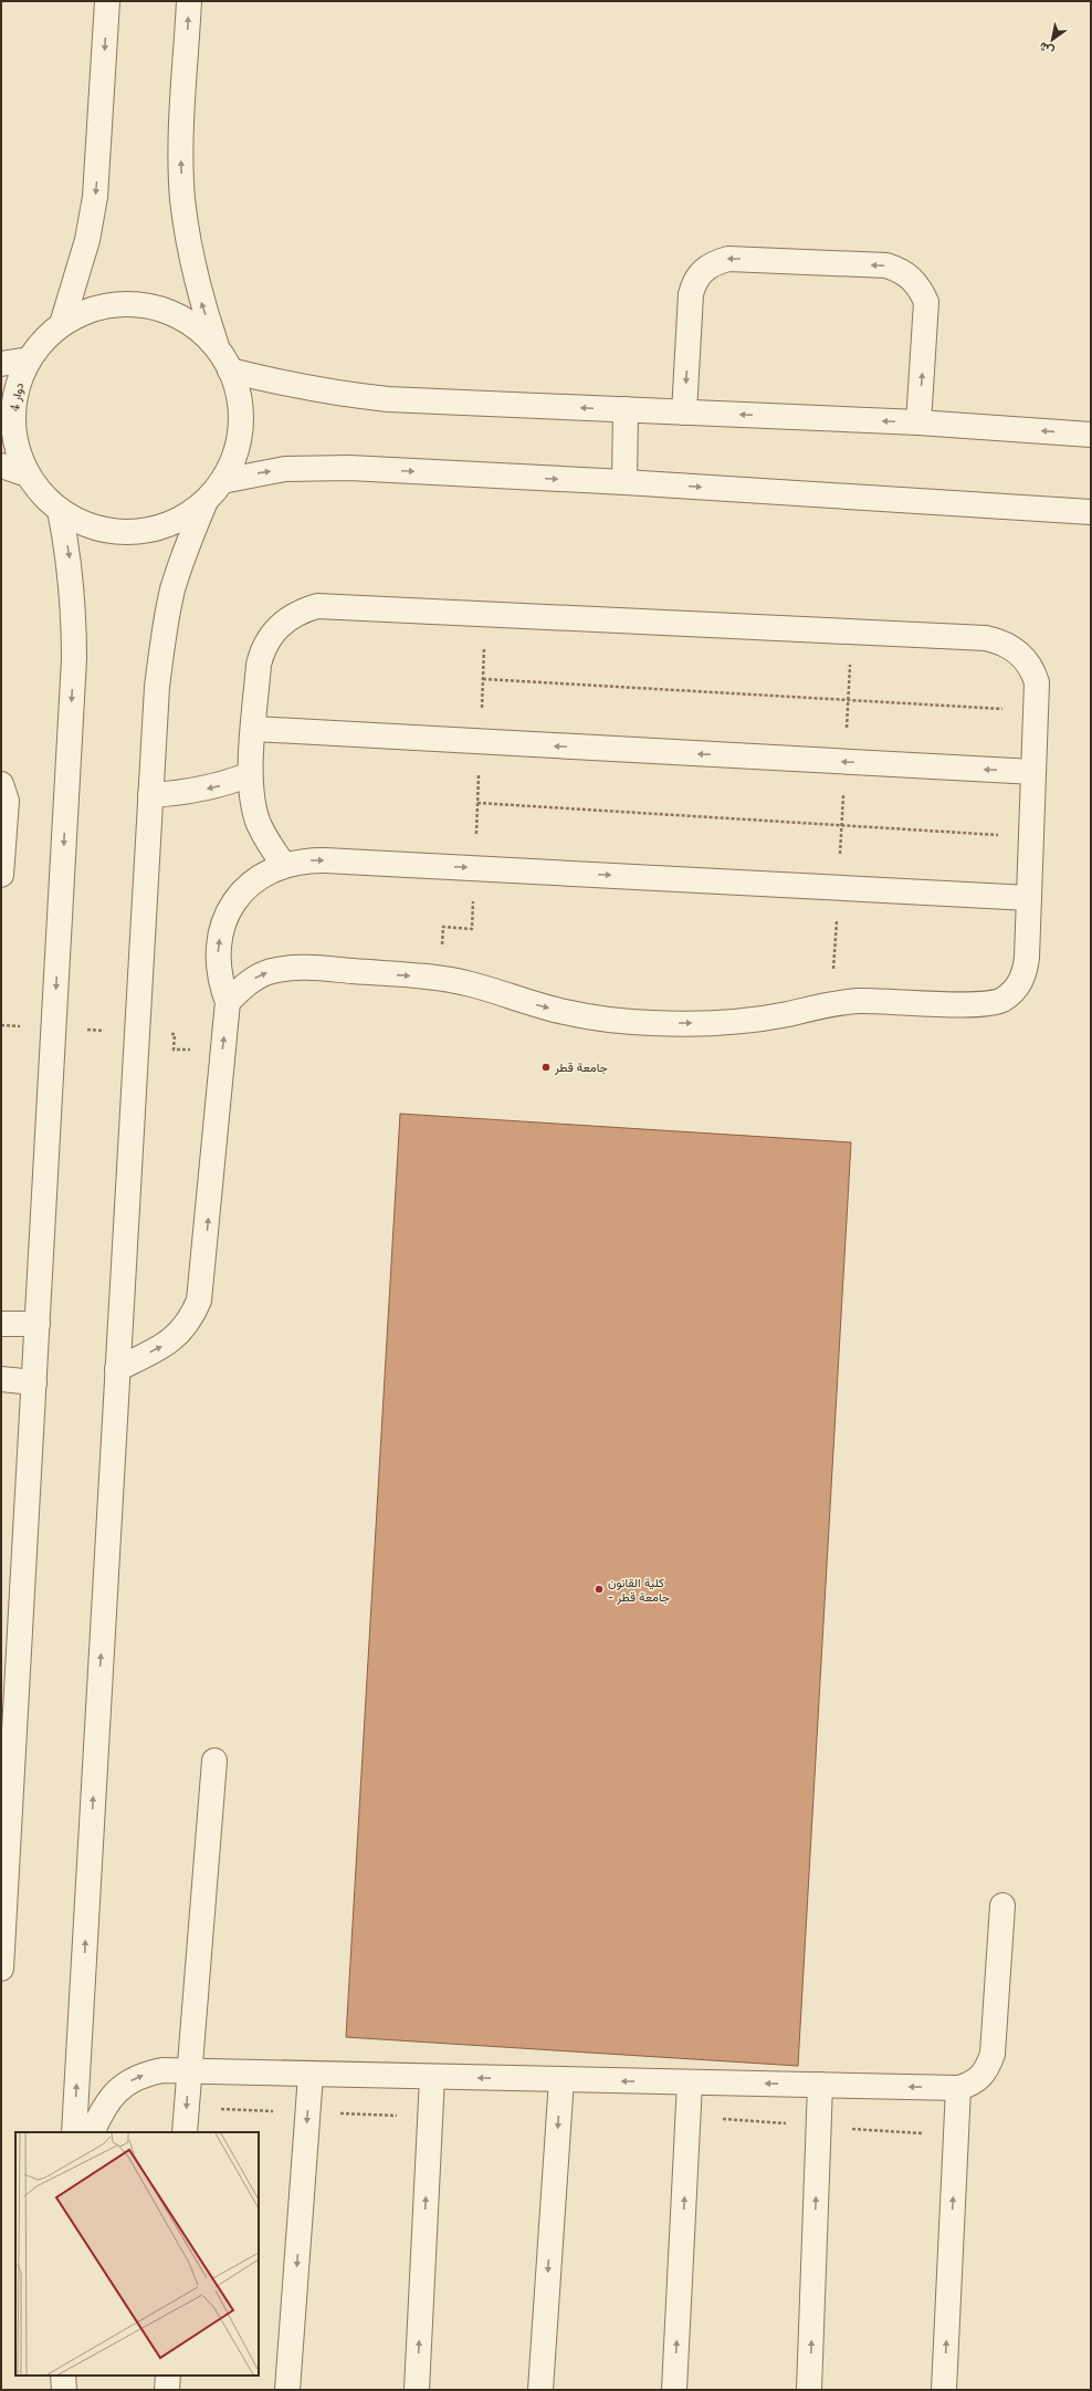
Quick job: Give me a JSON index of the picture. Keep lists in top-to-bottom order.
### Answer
{
  "streets": {
    "street": ["دوار 4"]
  },
  "places": ["جامعة قطر", "كلية القانون - جامعة قطر"],
  "north": "bottom left"
}
